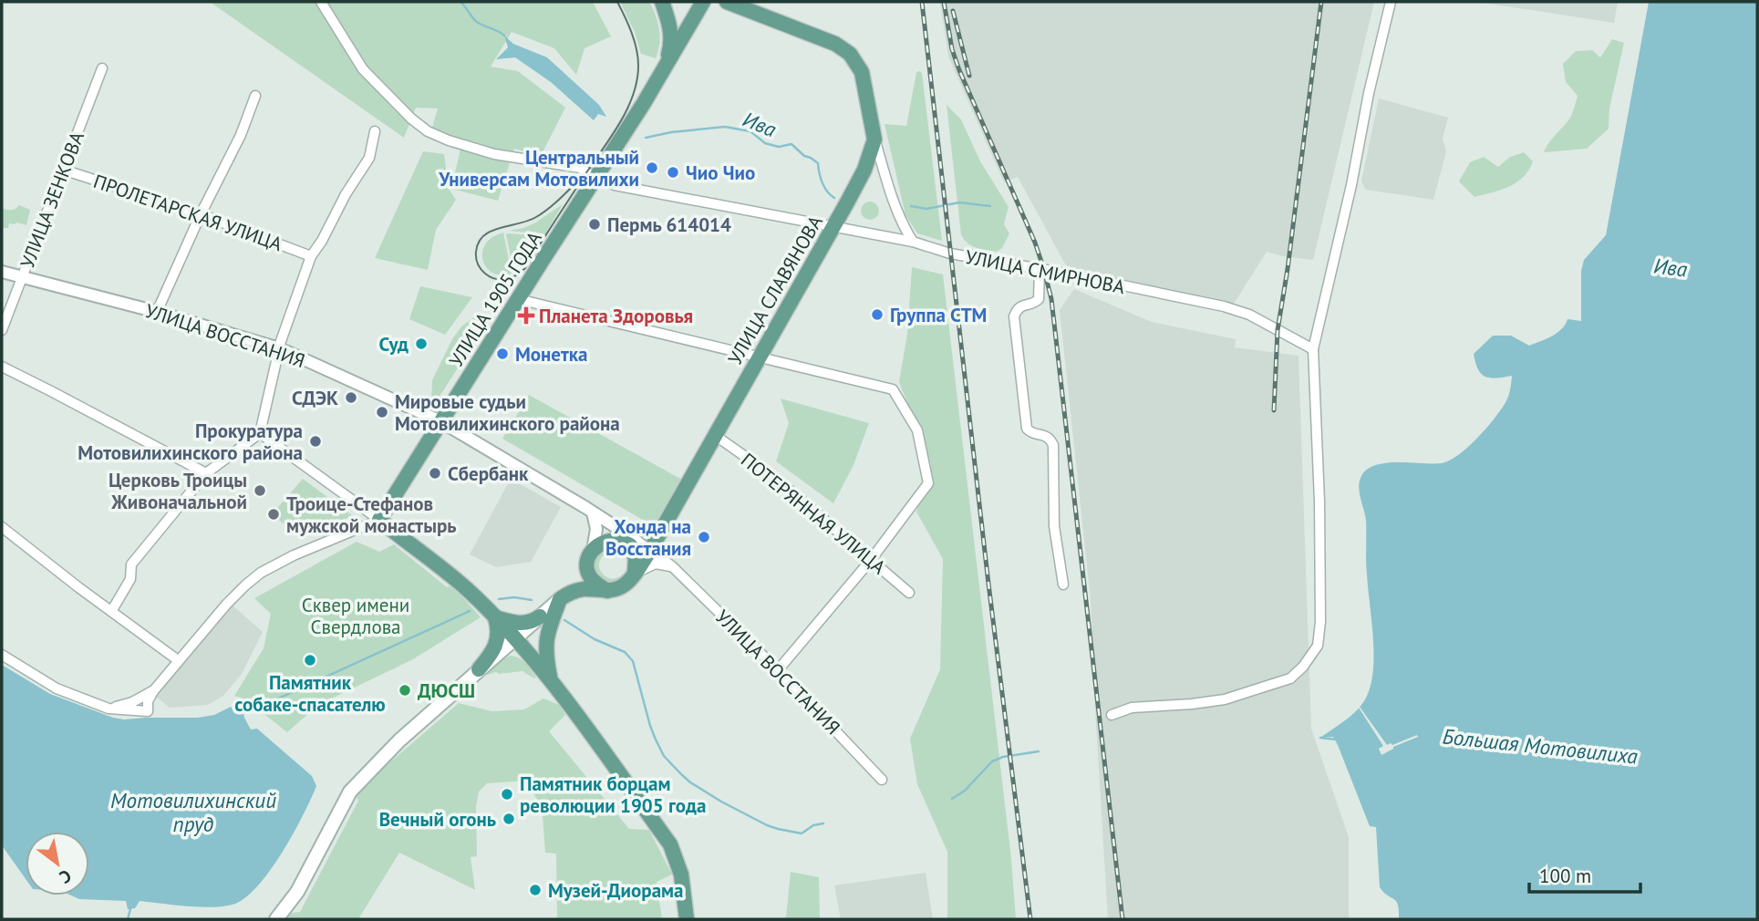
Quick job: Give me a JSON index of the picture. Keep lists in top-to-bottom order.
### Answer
{
  "streets": {
    "main road": ["УЛИЦА СЛАВЯНОВА", "УЛИЦА 1905 ГОДА"],
    "street": [
      "УЛИЦА ЗЕНКОВА",
      "ПРОЛЕТАРСКАЯ УЛИЦА",
      "УЛИЦА СМИРНОВА",
      "УЛИЦА ВОССТАНИЯ",
      "ПОТЕРЯННАЯ УЛИЦА"
    ]
  },
  "crossings": [
    ["УЛИЦА ЗЕНКОВА", "ПРОЛЕТАРСКАЯ УЛИЦА"],
    ["УЛИЦА ЗЕНКОВА", "УЛИЦА ВОССТАНИЯ"],
    ["УЛИЦА СМИРНОВА", "УЛИЦА СЛАВЯНОВА"],
    ["УЛИЦА СМИРНОВА", "УЛИЦА 1905 ГОДА"],
    ["УЛИЦА СЛАВЯНОВА", "УЛИЦА ВОССТАНИЯ"],
    ["УЛИЦА СЛАВЯНОВА", "ПОТЕРЯННАЯ УЛИЦА"],
    ["УЛИЦА 1905 ГОДА", "УЛИЦА ВОССТАНИЯ"]
  ],
  "water": ["Ива", "Большая Мотовилиха", "Мотовилихинский пруд"],
  "parks": ["Сквер имени Свердлова"],
  "places": {
    "other": [
      "Центральный Универсам Мотовилихи",
      "Чио Чио",
      "Пермь 614014",
      "Группа СТМ",
      "Суд",
      "Монетка",
      "СДЭК",
      "Мировые судьи Мотовилихинского района",
      "Прокуратура Мотовилихинского района",
      "Сбербанк",
      "Церковь Троицы Живоначальной",
      "Троице-Стефанов мужской монастырь",
      "Хонда на Восстания",
      "Памятник собаке-спасателю",
      "ДЮСШ",
      "Памятник борцам революции 1905 года",
      "Вечный огонь",
      "Музей-Диорама"
    ],
    "health": ["Планета Здоровья"]
  },
  "scale_bar": "100 m",
  "north": "bottom right"
}
